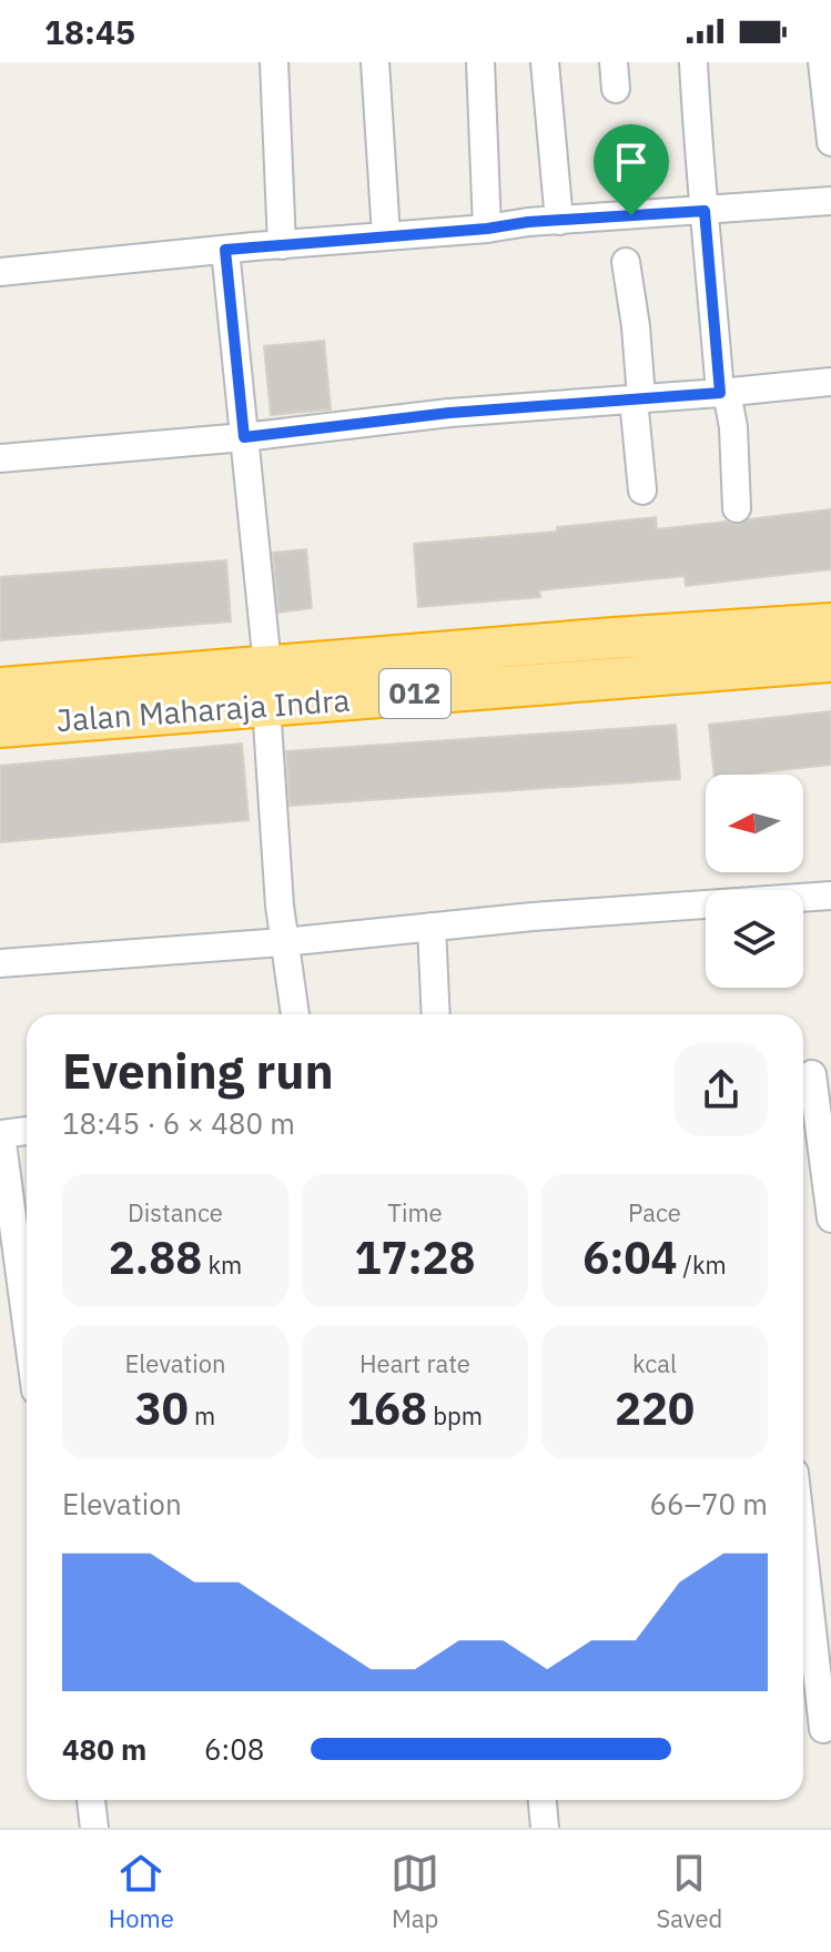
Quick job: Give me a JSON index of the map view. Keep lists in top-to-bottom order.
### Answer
{
  "streets": {
    "highway": ["012", "Jalan Maharaja Indra"]
  },
  "north": "left",
  "page": {
    "status": "18:45",
    "heading": ["Evening run", "18:45 · 6 × 480 m"],
    "stats": [
      ["Distance", "2.88 km"],
      ["Time", "17:28"],
      ["Pace", "6:04 /km"],
      ["Elevation", "30 m"],
      ["Heart rate", "168 bpm"],
      ["kcal", "220"]
    ],
    "chart": ["Elevation", "66–70 m"],
    "list": [
      {
        "name": "480 m",
        "note": "6:08"
      }
    ],
    "tabs": ["Home", "Map", "Saved"]
  }
}
